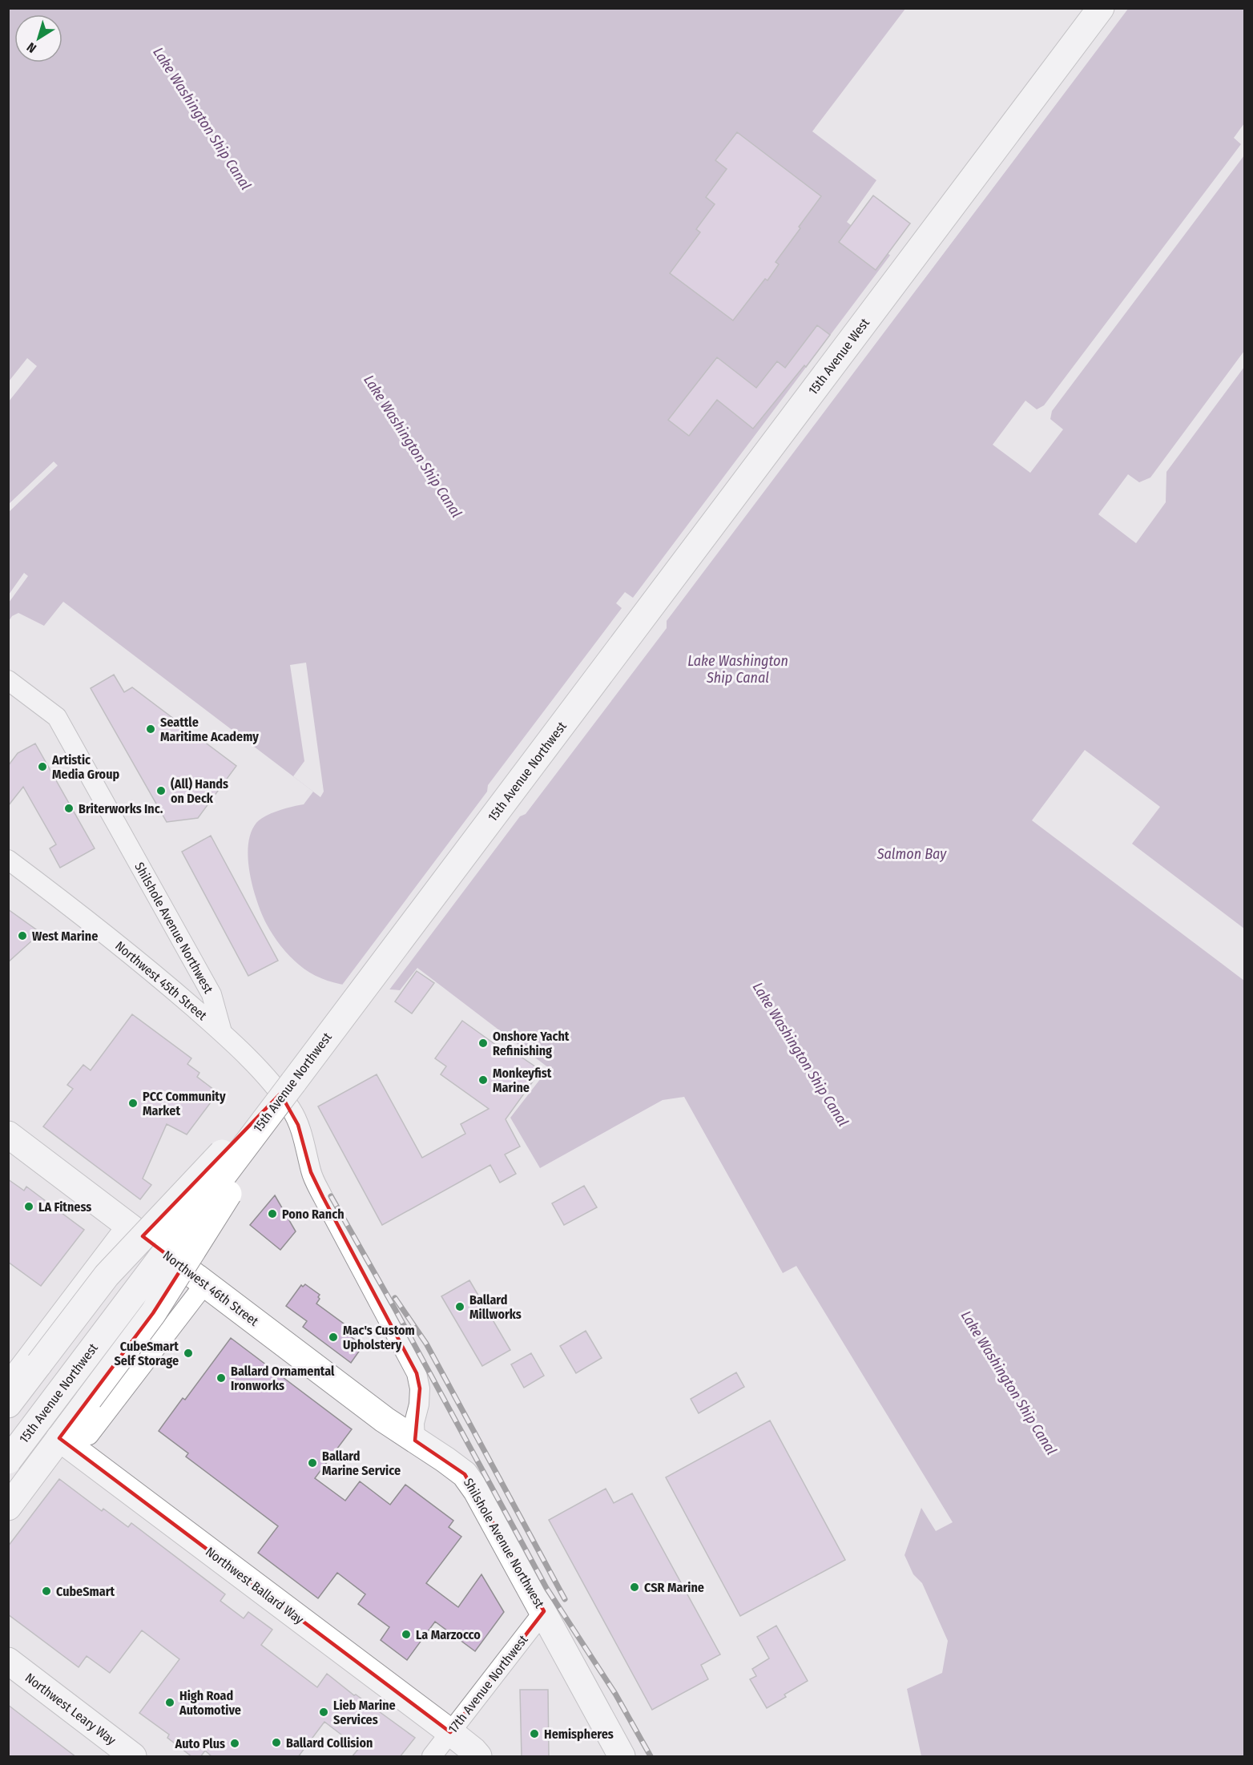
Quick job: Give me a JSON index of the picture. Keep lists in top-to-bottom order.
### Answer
{
  "streets": {
    "main road": [
      "15th Avenue West",
      "15th Avenue Northwest",
      "Shilshole Avenue Northwest",
      "Northwest 46th Street",
      "Northwest Ballard Way",
      "Northwest Leary Way"
    ],
    "street": ["Northwest 45th Street", "17th Avenue Northwest"]
  },
  "crossings": [
    ["15th Avenue West", "15th Avenue Northwest"],
    ["15th Avenue Northwest", "Northwest Ballard Way"],
    ["Shilshole Avenue Northwest", "Northwest 45th Street"],
    ["Shilshole Avenue Northwest", "Northwest 46th Street"],
    ["Shilshole Avenue Northwest", "17th Avenue Northwest"],
    ["Northwest Ballard Way", "17th Avenue Northwest"]
  ],
  "water": ["Lake Washington Ship Canal", "Salmon Bay"],
  "places": [
    "Seattle Maritime Academy",
    "Artistic Media Group",
    "(All) Hands on Deck",
    "Briterworks Inc.",
    "West Marine",
    "Onshore Yacht Refinishing",
    "Monkeyfist Marine",
    "PCC Community Market",
    "LA Fitness",
    "Pono Ranch",
    "Ballard Millworks",
    "Mac's Custom Upholstery",
    "CubeSmart Self Storage",
    "Ballard Ornamental Ironworks",
    "Ballard Marine Service",
    "CSR Marine",
    "CubeSmart",
    "La Marzocco",
    "High Road Automotive",
    "Lieb Marine Services",
    "Hemispheres",
    "Ballard Collision",
    "Auto Plus"
  ],
  "north": "bottom left"
}
